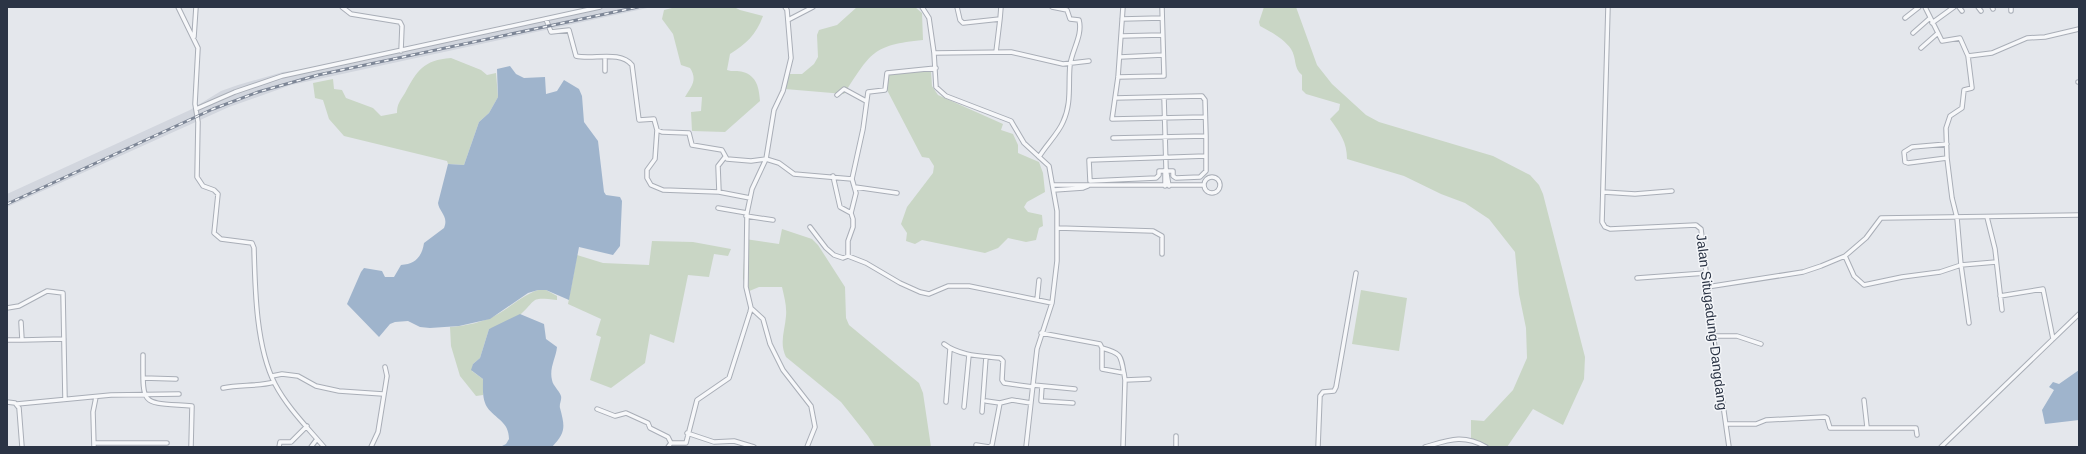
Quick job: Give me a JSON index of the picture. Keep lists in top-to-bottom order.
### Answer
{
  "streets": {
    "street": ["Jalan Situgadung-Dangdang"]
  }
}
